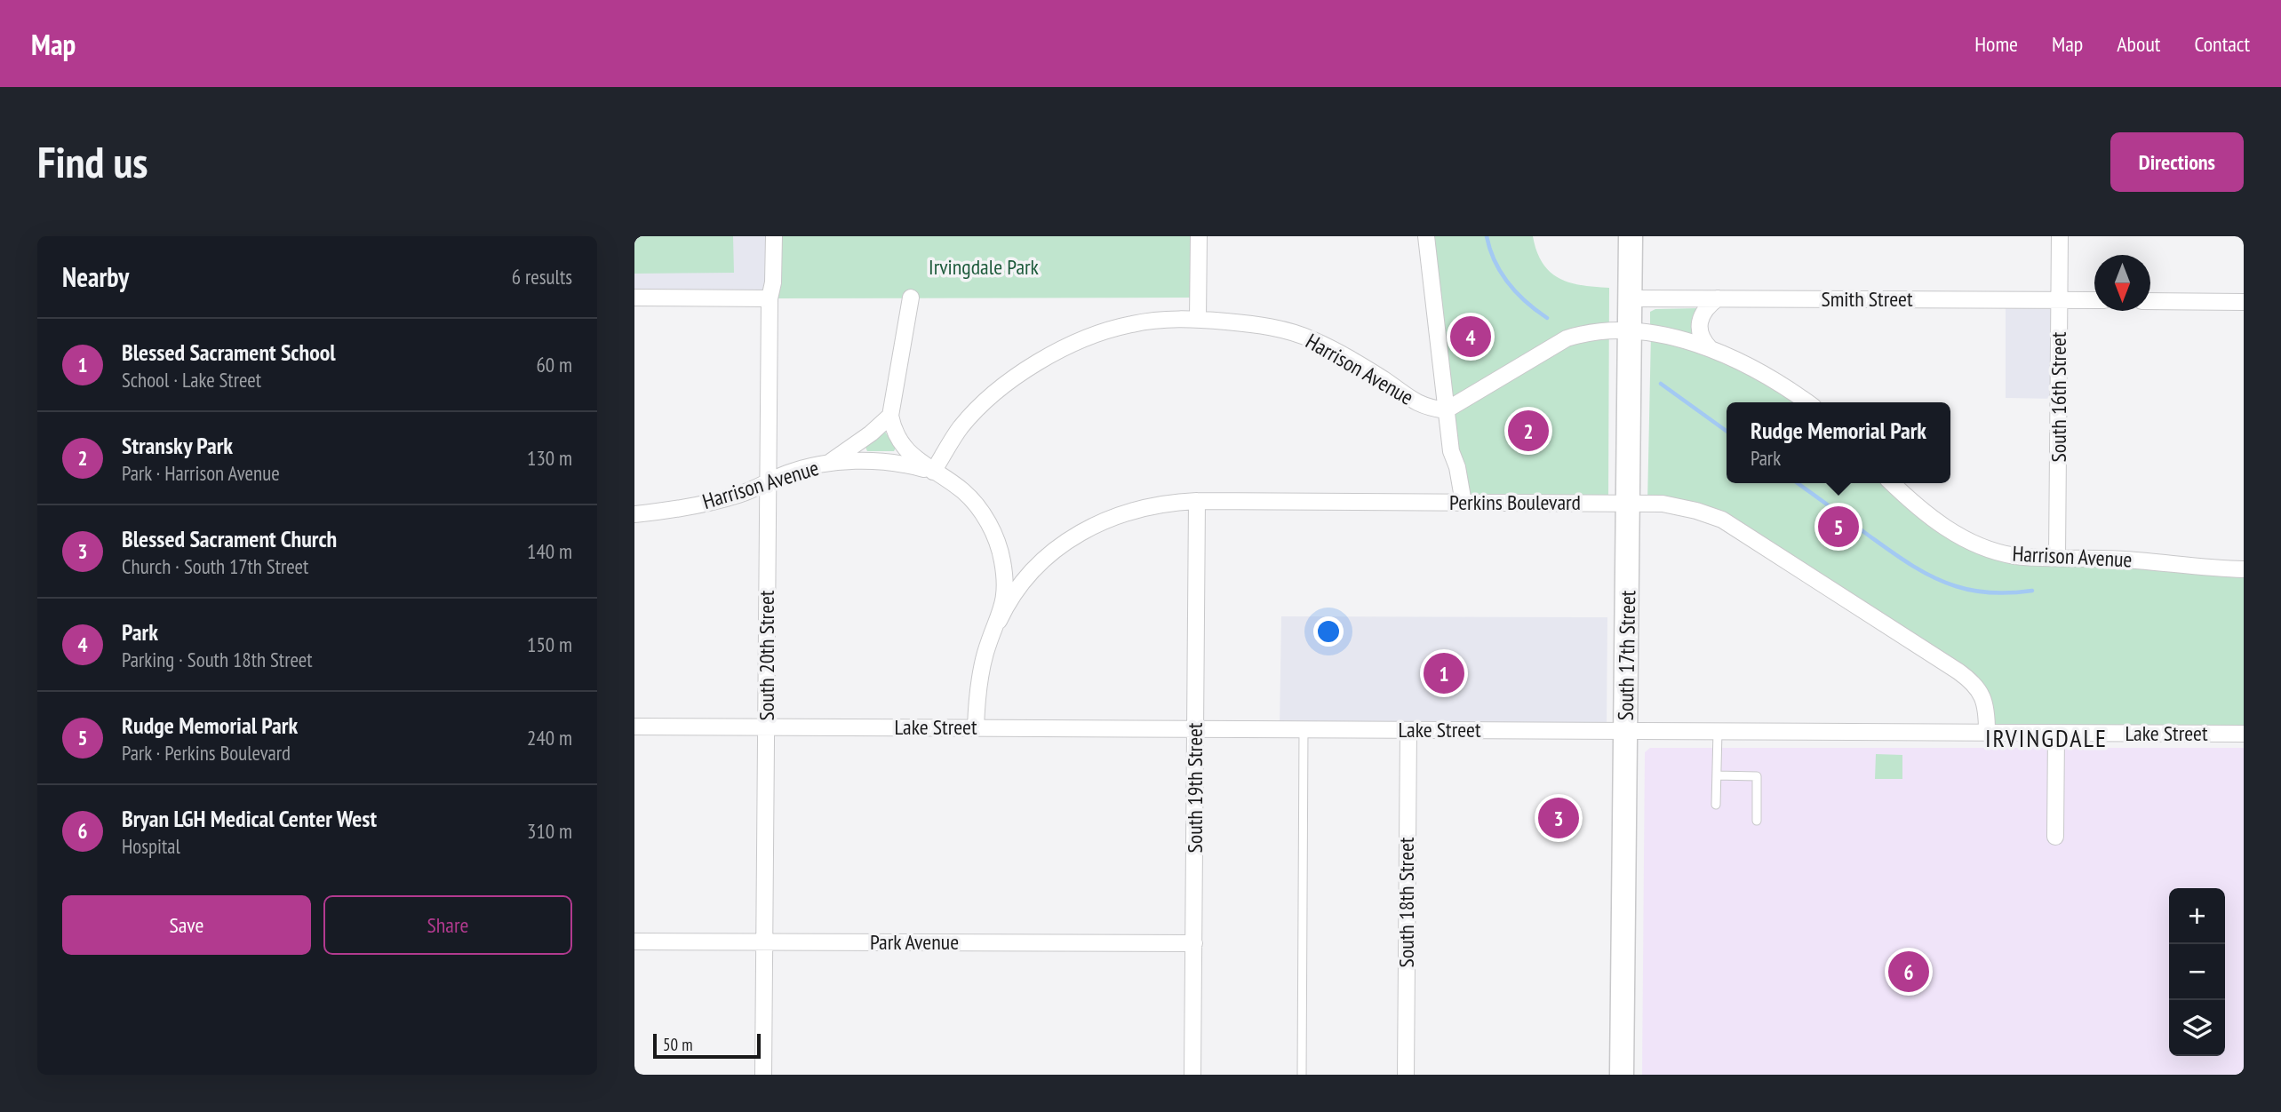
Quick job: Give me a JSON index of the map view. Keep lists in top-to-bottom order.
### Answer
{
  "streets": {
    "main road": ["South 17th Street"],
    "street": [
      "Smith Street",
      "Harrison Avenue",
      "South 16th Street",
      "Perkins Boulevard",
      "South 20th Street",
      "Lake Street",
      "South 19th Street",
      "South 18th Street",
      "Park Avenue"
    ]
  },
  "crossings": [
    ["Smith Street", "South 16th Street"],
    ["Smith Street", "South 17th Street"],
    ["Harrison Avenue", "South 16th Street"],
    ["Harrison Avenue", "South 20th Street"],
    ["Perkins Boulevard", "South 17th Street"],
    ["Perkins Boulevard", "Lake Street"],
    ["Perkins Boulevard", "South 19th Street"],
    ["South 20th Street", "Lake Street"],
    ["South 20th Street", "Park Avenue"],
    ["South 17th Street", "Lake Street"],
    ["Lake Street", "South 19th Street"],
    ["Lake Street", "South 18th Street"],
    ["South 19th Street", "Park Avenue"]
  ],
  "districts": ["IRVINGDALE"],
  "parks": ["Irvingdale Park"],
  "scale_bar": "50 m",
  "north": "bottom",
  "page": {
    "header": "Map",
    "nav": [
      "Home",
      "Map",
      "About",
      "Contact"
    ],
    "buttons": [
      "Directions",
      ["Save", "Share"]
    ],
    "title": "Find us",
    "heading": ["Nearby", "6 results"],
    "pins": [
      "4",
      "2",
      "5",
      "1",
      "3",
      "6"
    ],
    "list": [
      {
        "mark": "1",
        "name": "Blessed Sacrament School",
        "note": "School · Lake Street",
        "value": "60 m"
      },
      {
        "mark": "2",
        "name": "Stransky Park",
        "note": "Park · Harrison Avenue",
        "value": "130 m"
      },
      {
        "mark": "3",
        "name": "Blessed Sacrament Church",
        "note": "Church · South 17th Street",
        "value": "140 m"
      },
      {
        "mark": "4",
        "name": "Park",
        "note": "Parking · South 18th Street",
        "value": "150 m"
      },
      {
        "mark": "5",
        "name": "Rudge Memorial Park",
        "note": "Park · Perkins Boulevard",
        "value": "240 m"
      },
      {
        "mark": "6",
        "name": "Bryan LGH Medical Center West",
        "note": "Hospital",
        "value": "310 m"
      }
    ],
    "popup": ["Rudge Memorial Park", "Park"],
    "map_buttons": ["+", "−"],
    "scale": "50 m"
  }
}
